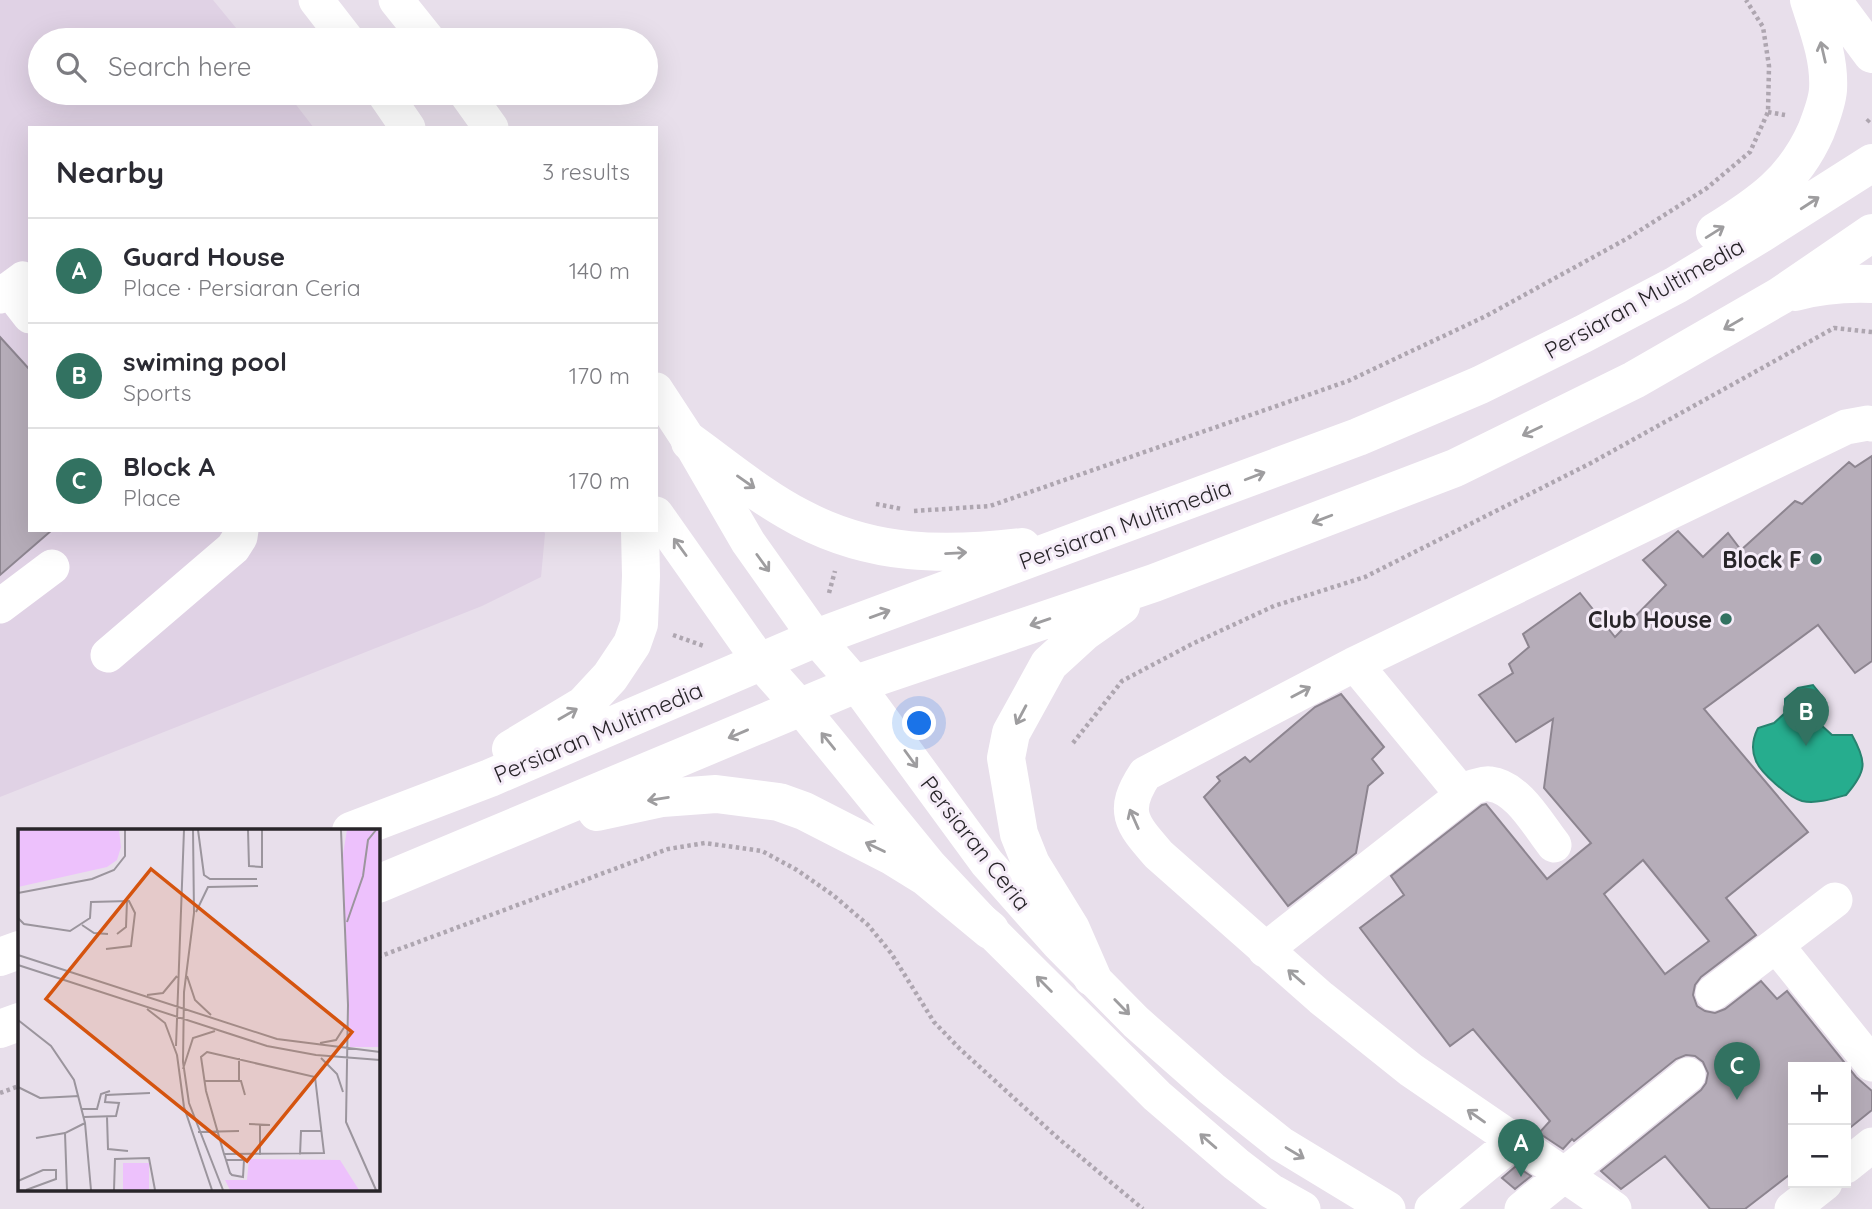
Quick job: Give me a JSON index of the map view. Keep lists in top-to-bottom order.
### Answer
{
  "streets": {
    "main road": ["Persiaran Multimedia"],
    "street": ["Persiaran Ceria"]
  },
  "crossings": [
    ["Persiaran Multimedia", "Persiaran Ceria"]
  ],
  "places": ["Block F", "Club House"],
  "page": {
    "search": "Search here",
    "heading": ["Nearby", "3 results"],
    "list": [
      {
        "mark": "A",
        "name": "Guard House",
        "note": "Place · Persiaran Ceria",
        "value": "140 m"
      },
      {
        "mark": "B",
        "name": "swiming pool",
        "note": "Sports",
        "value": "170 m"
      },
      {
        "mark": "C",
        "name": "Block A",
        "note": "Place",
        "value": "170 m"
      }
    ],
    "pins": ["B", "C", "A"],
    "map_buttons": ["+", "−"]
  }
}
